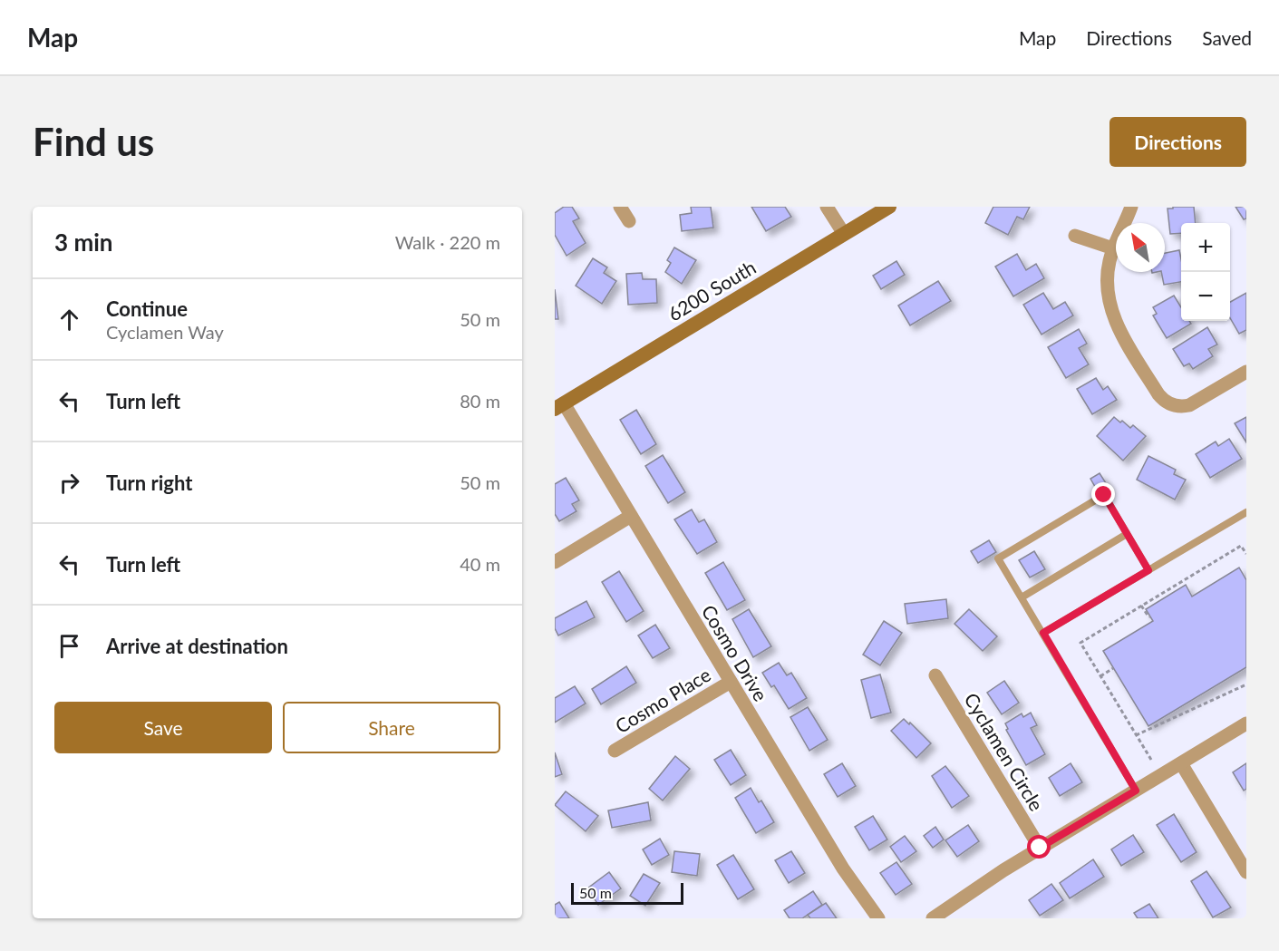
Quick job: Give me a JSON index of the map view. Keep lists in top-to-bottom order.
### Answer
{
  "streets": {
    "main road": ["6200 South"],
    "street": ["Cosmo Drive", "Cosmo Place", "Cyclamen Circle"]
  },
  "crossings": [
    ["6200 South", "Cosmo Drive"],
    ["Cosmo Drive", "Cosmo Place"]
  ],
  "scale_bar": "50 m",
  "north": "top left",
  "page": {
    "header": "Map",
    "nav": ["Map", "Directions", "Saved"],
    "buttons": [
      "Directions",
      ["Save", "Share"]
    ],
    "title": "Find us",
    "heading": ["3 min", "Walk · 220 m"],
    "map_buttons": ["+", "−"],
    "list": [
      ["Continue", "Cyclamen Way", "50 m"],
      ["Turn left", "80 m"],
      ["Turn right", "50 m"],
      ["Turn left", "40 m"],
      "Arrive at destination"
    ],
    "scale": "50 m"
  }
}
